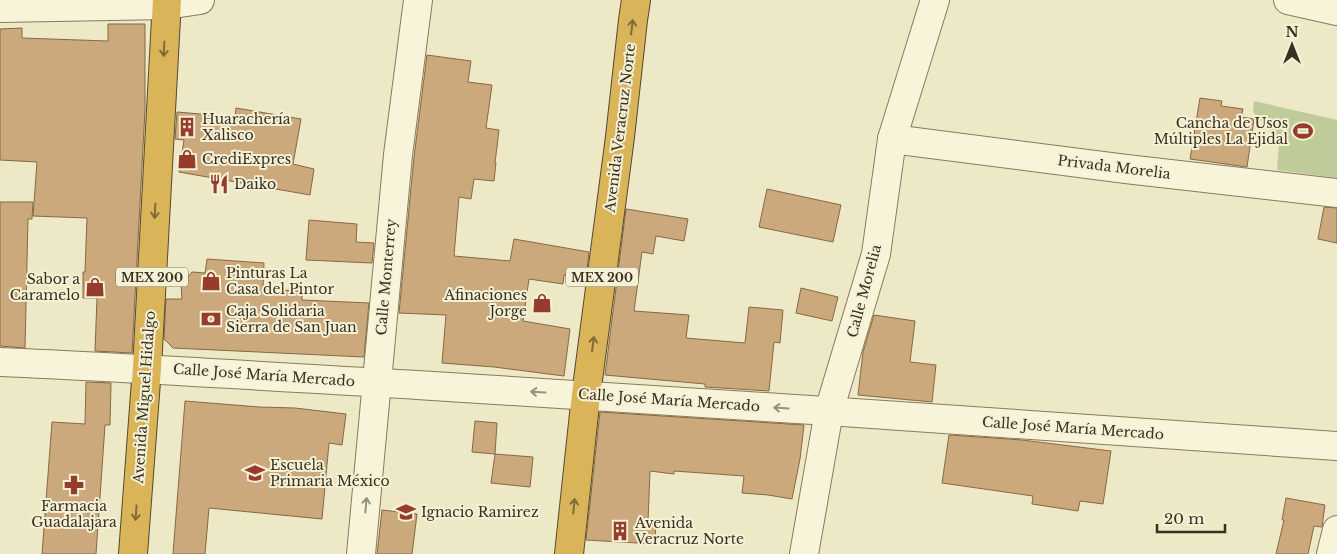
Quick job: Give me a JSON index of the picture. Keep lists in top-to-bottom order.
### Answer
{
  "streets": {
    "highway": ["Avenida Veracruz Norte", "MEX 200", "Avenida Miguel Hidalgo"],
    "street": [
      "Privada Morelia",
      "Calle Monterrey",
      "Calle Morelia",
      "Calle José María Mercado"
    ]
  },
  "crossings": [
    ["Avenida Veracruz Norte", "Calle José María Mercado"],
    ["Privada Morelia", "Calle Morelia"],
    ["Calle Monterrey", "Calle José María Mercado"],
    ["Calle Morelia", "Calle José María Mercado"],
    ["Calle José María Mercado", "Avenida Miguel Hidalgo"]
  ],
  "one_way": ["Avenida Veracruz Norte", "Avenida Miguel Hidalgo"],
  "places": {
    "building": ["Huarachería Xalisco", "Avenida Veracruz Norte"],
    "sports": ["Cancha de Usos Múltiples La Ejidal"],
    "shop": [
      "CrediExpres",
      "Pinturas La Casa del Pintor",
      "Sabor a Caramelo",
      "Afinaciones Jorge"
    ],
    "restaurant": ["Daiko"],
    "bank": ["Caja Solidaria Sierra de San Juan"],
    "school or university": ["Escuela Primaria México", "Ignacio Ramirez"],
    "pharmacy": ["Farmacia Guadalajara"]
  },
  "scale_bar": "20 m",
  "north": "top"
}
